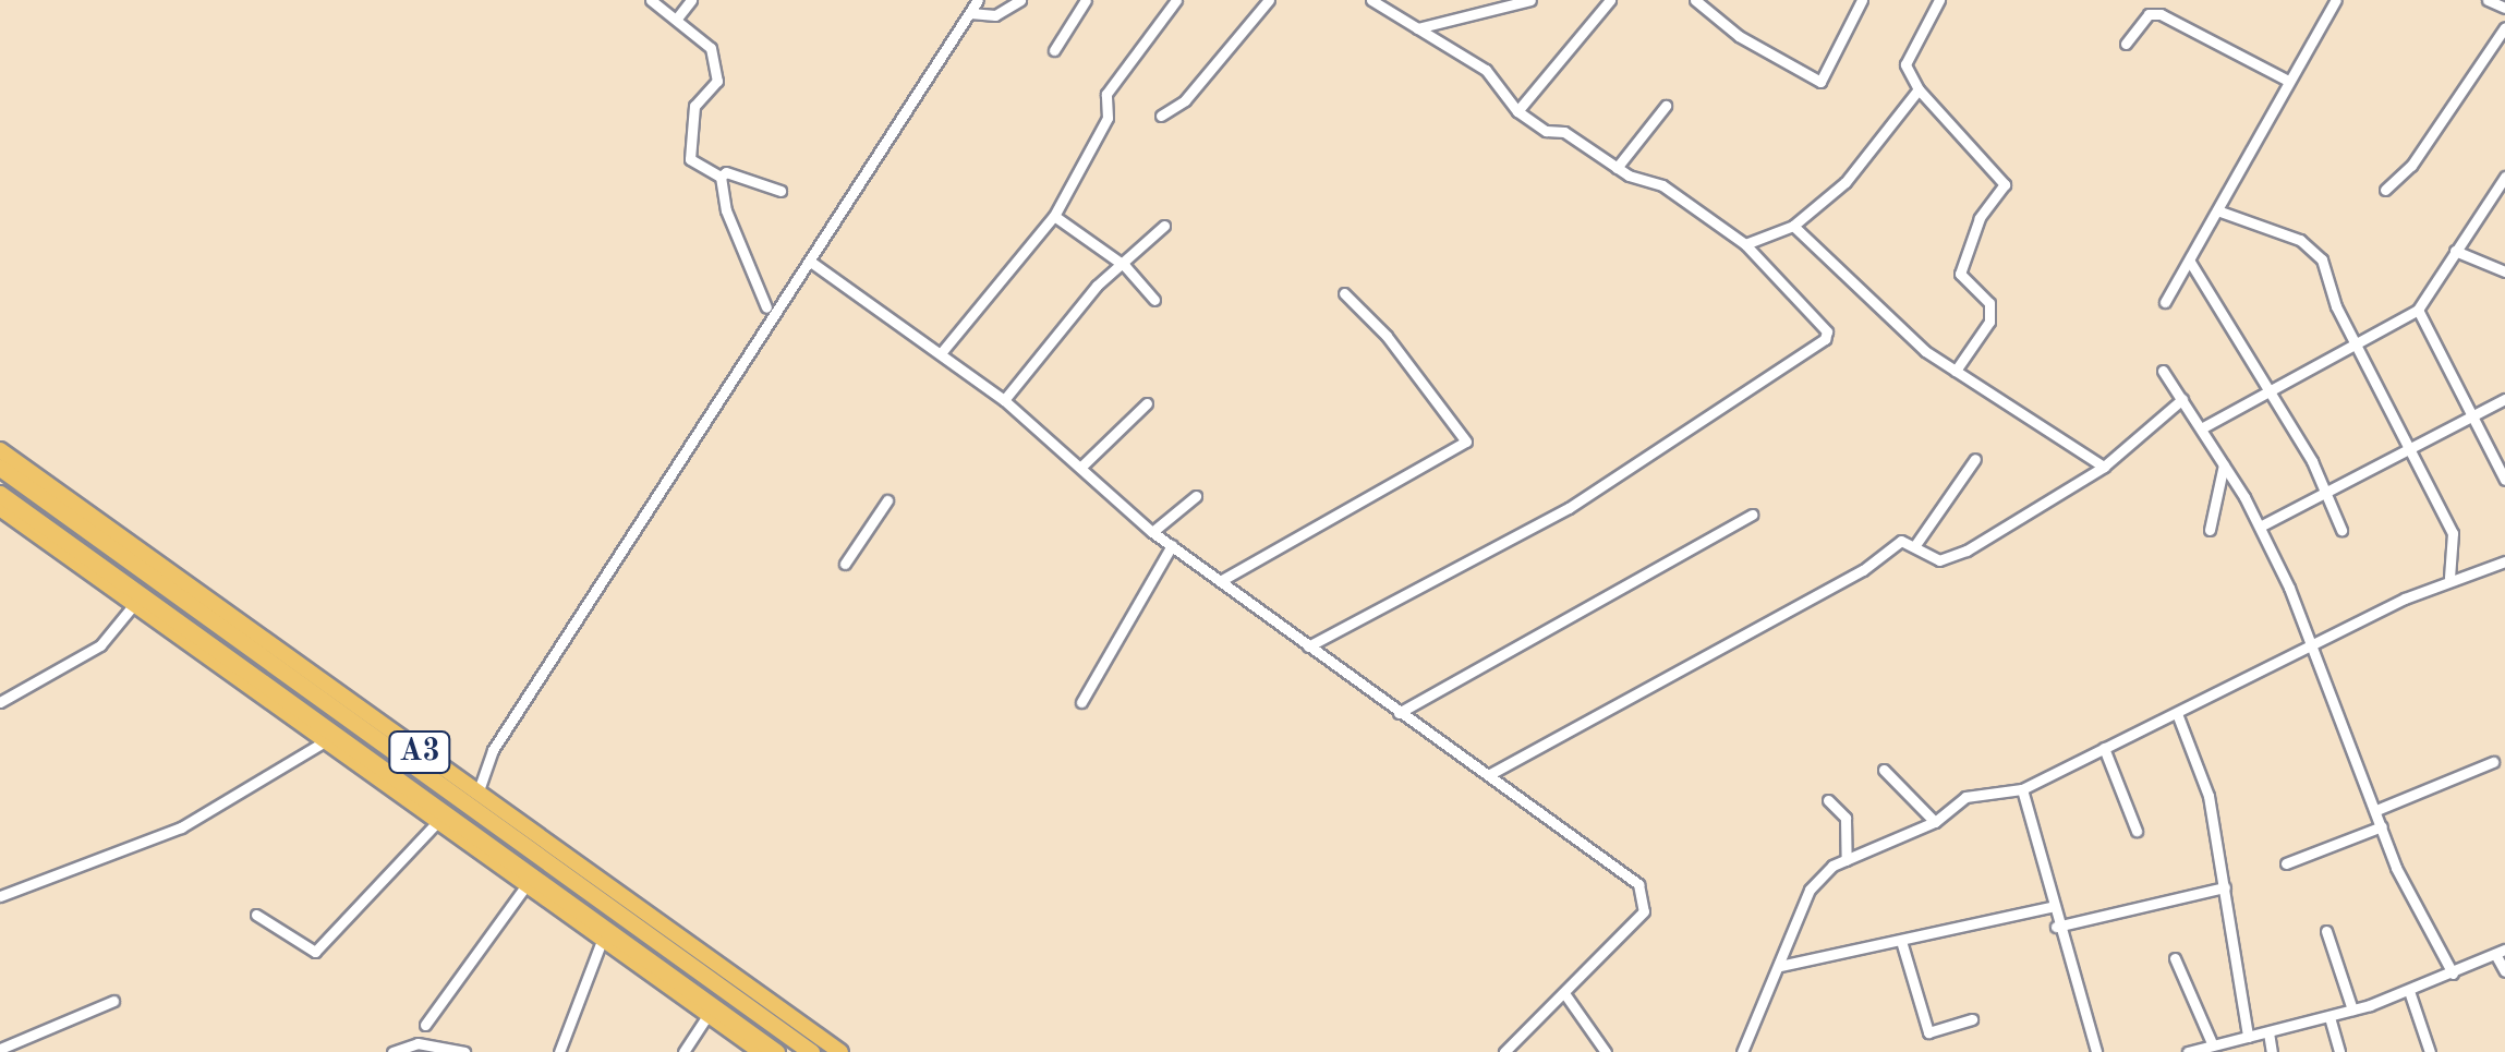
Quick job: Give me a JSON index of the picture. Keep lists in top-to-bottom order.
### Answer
{
  "streets": {
    "highway": ["A3"]
  }
}
